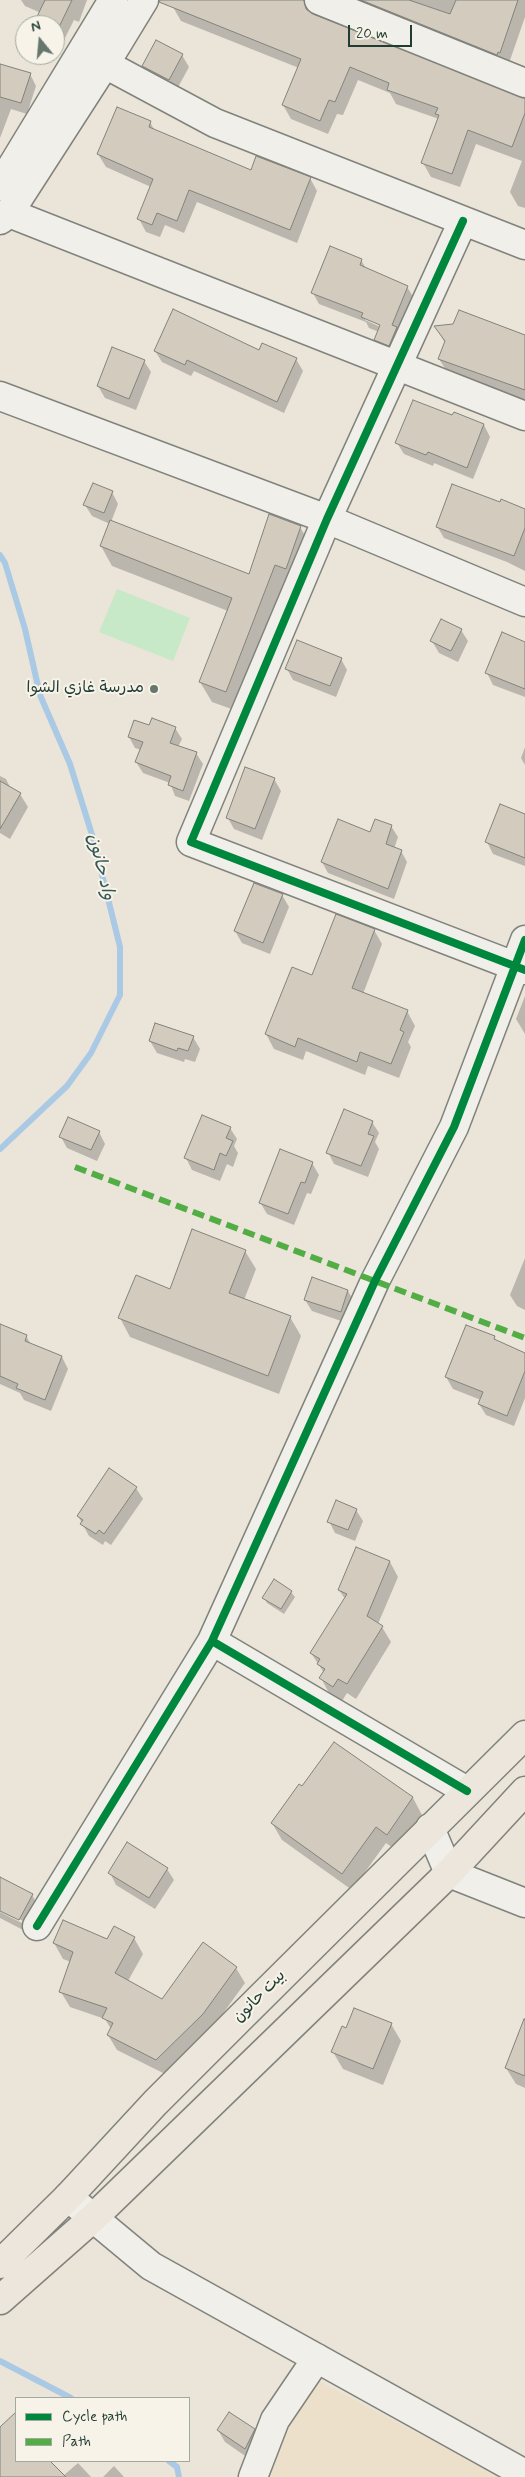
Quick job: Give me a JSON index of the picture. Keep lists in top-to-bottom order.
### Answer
{
  "streets": {
    "main road": ["بيت حانون"]
  },
  "water": ["واد حانون"],
  "places": ["مدرسة غازي الشوا"],
  "legend": ["Cycle path", "Path"],
  "scale_bar": "20 m",
  "north": "top"
}
